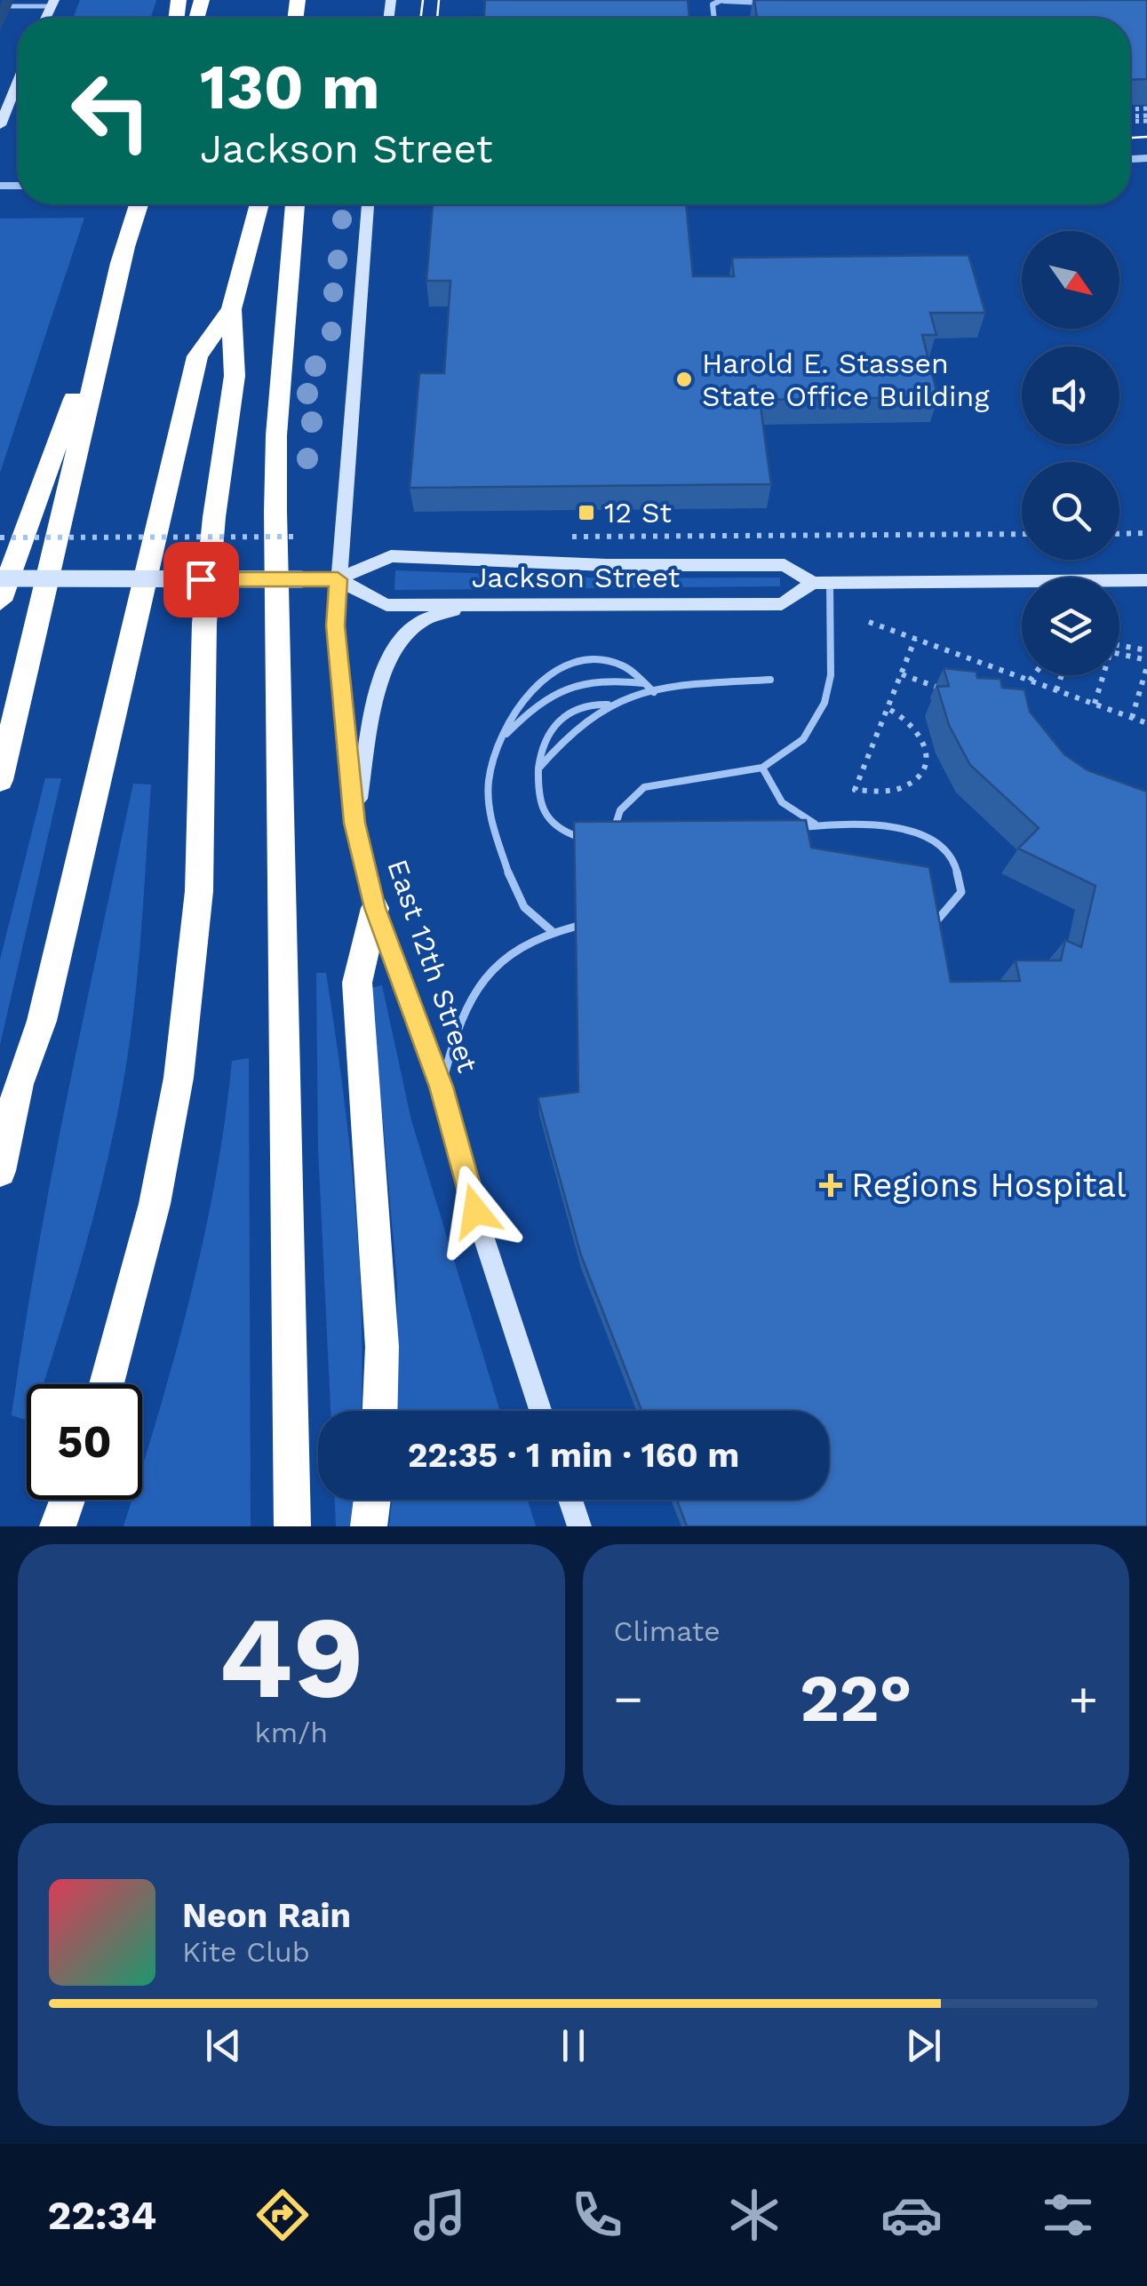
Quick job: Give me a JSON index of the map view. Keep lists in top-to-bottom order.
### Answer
{
  "streets": {
    "main road": ["Jackson Street", "East 12th Street"]
  },
  "crossings": [
    ["Jackson Street", "East 12th Street"]
  ],
  "places": {
    "other": ["Harold E. Stassen State Office Building"],
    "transit": ["12 St"],
    "health": ["Regions Hospital"]
  },
  "north": "bottom right",
  "page": {
    "turn": ["130 m", "Jackson Street"],
    "limit": "50",
    "trip": "22:35 · 1 min · 160 m",
    "tile": [
      ["49", "km/h"],
      "Climate"
    ],
    "heat": ["−", "22°", "+"],
    "song": ["Neon Rain", "Kite Club"],
    "tabs": "22:34"
  }
}
